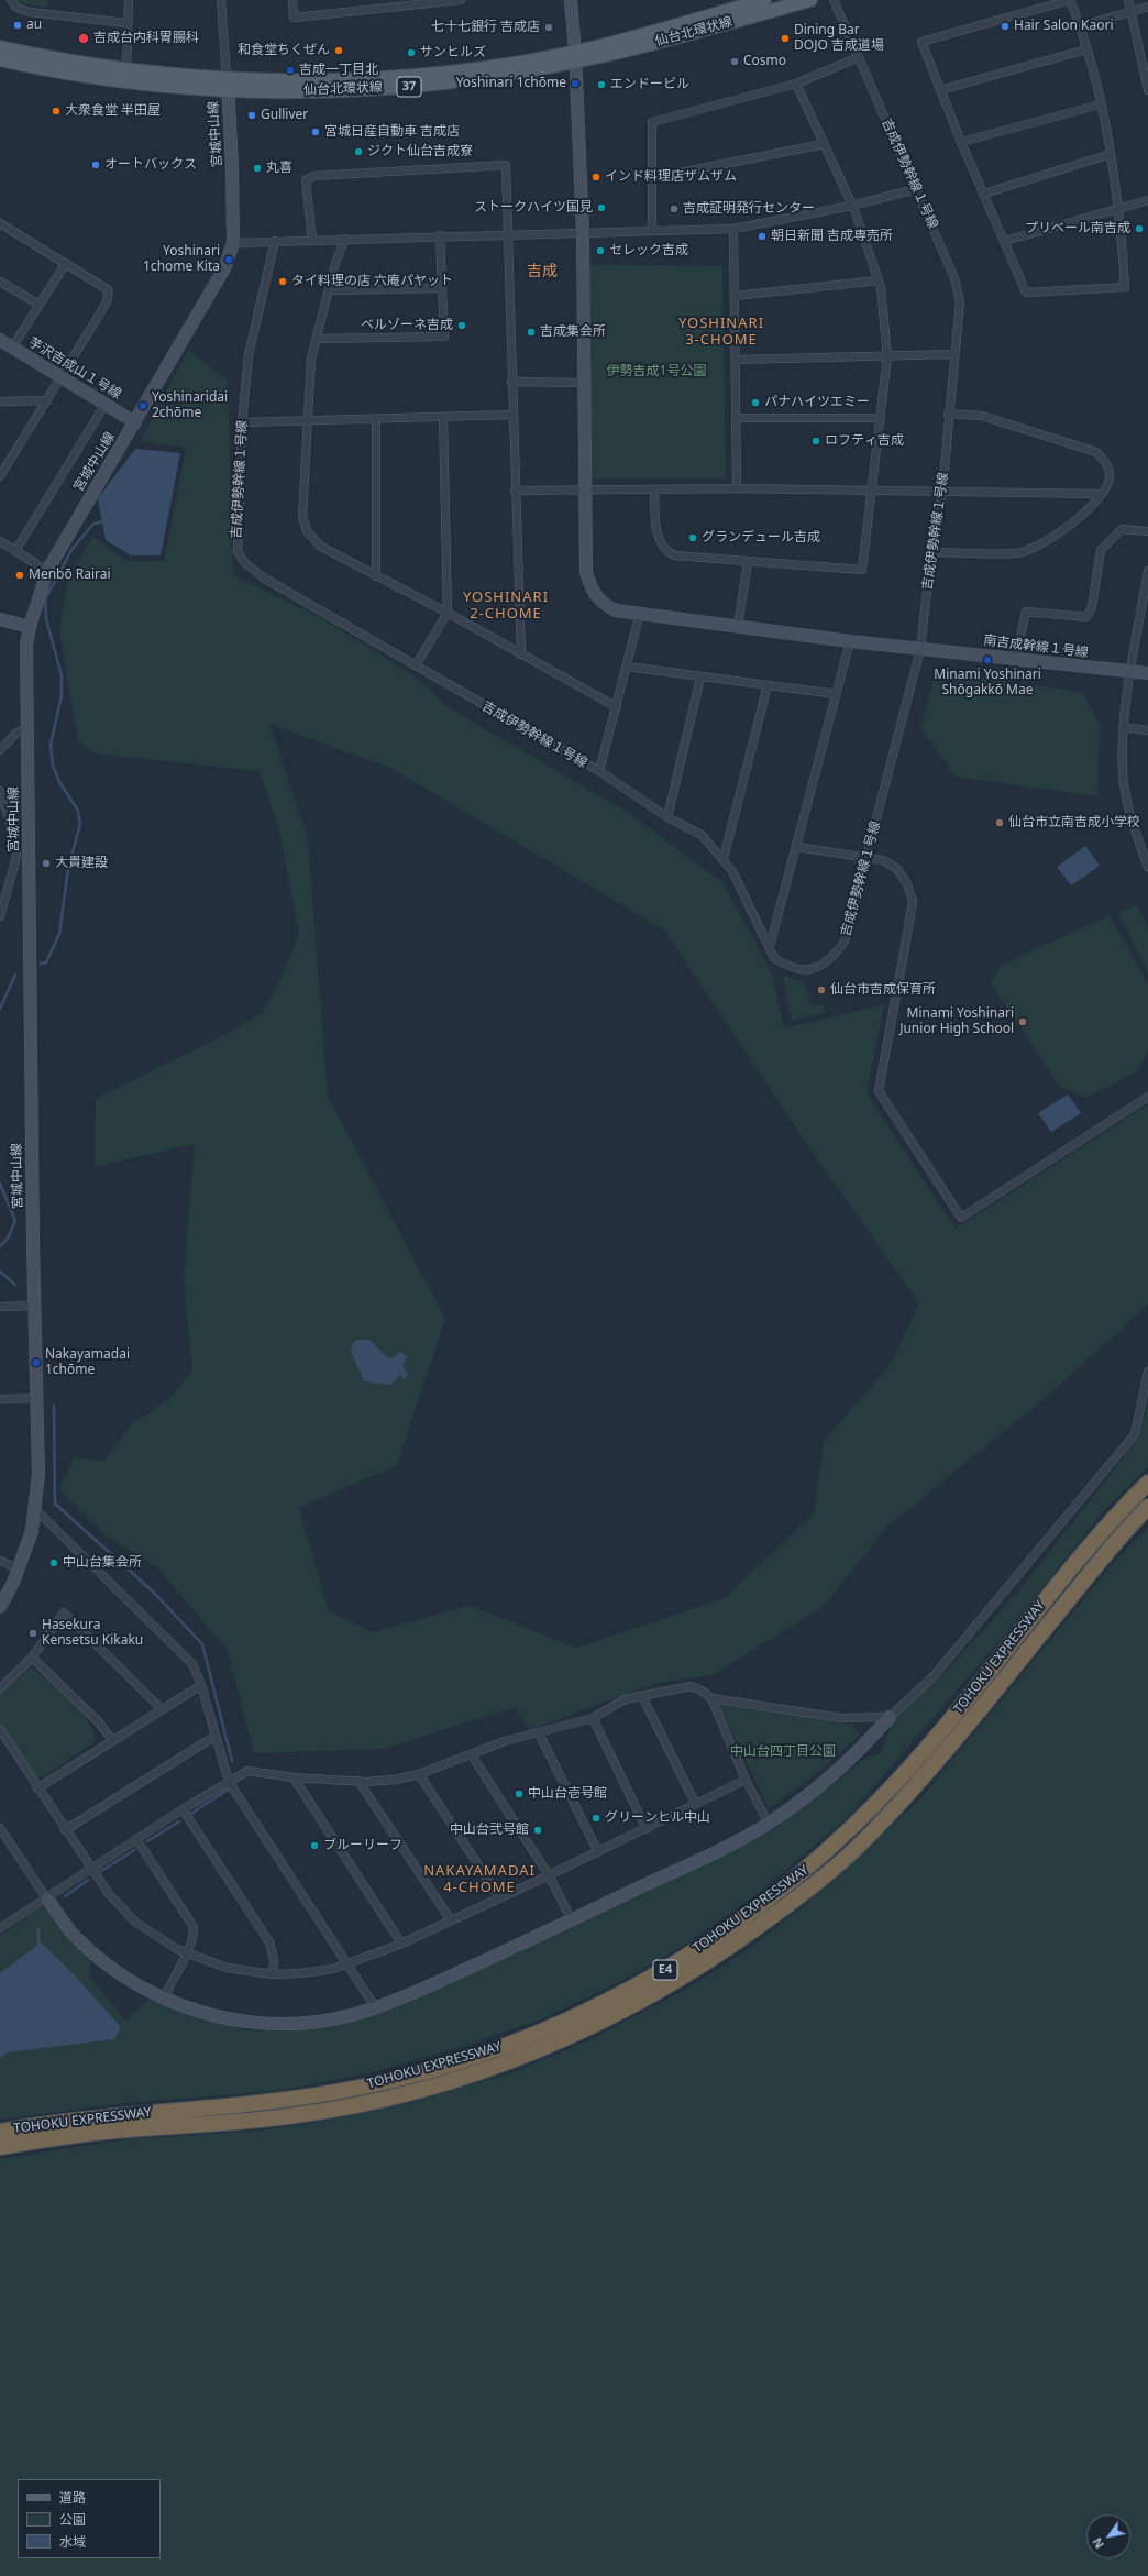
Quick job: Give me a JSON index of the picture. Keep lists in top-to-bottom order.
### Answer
{
  "streets": {
    "highway": ["TOHOKU EXPRESSWAY", "E4"],
    "main road": ["仙台北環状線", "37"],
    "street": [
      "宮城中山線",
      "吉成伊勢幹線１号線",
      "芋沢吉成山１号線",
      "南吉成幹線１号線"
    ]
  },
  "crossings": [
    ["仙台北環状線", "宮城中山線"],
    ["仙台北環状線", "南吉成幹線１号線"],
    ["宮城中山線", "芋沢吉成山１号線"],
    ["吉成伊勢幹線１号線", "南吉成幹線１号線"]
  ],
  "districts": [
    "吉成",
    "YOSHINARI 3-CHOME",
    "YOSHINARI 2-CHOME",
    "NAKAYAMADAI 4-CHOME"
  ],
  "parks": ["伊勢吉成1号公園", "中山台四丁目公園"],
  "places": [
    "au",
    "Hair Salon Kaori",
    "七十七銀行 吉成店",
    "吉成台内科胃腸科",
    "Dining Bar DOJO 吉成道場",
    "和食堂ちくぜん",
    "サンヒルズ",
    "Cosmo",
    "吉成一丁目北",
    "Yoshinari 1chōme",
    "エンドービル",
    "大衆食堂 半田屋",
    "Gulliver",
    "宮城日産自動車 吉成店",
    "ジクト仙台吉成寮",
    "オートバックス",
    "丸喜",
    "インド料理店ザムザム",
    "ストークハイツ国見",
    "吉成証明発行センター",
    "プリベール南吉成",
    "朝日新聞 吉成専売所",
    "セレック吉成",
    "Yoshinari 1chome Kita",
    "タイ料理の店 六庵パヤット",
    "ベルゾーネ吉成",
    "吉成集会所",
    "パナハイツエミー",
    "Yoshinaridai 2chōme",
    "ロフティ吉成",
    "グランデュール吉成",
    "Menbō Rairai",
    "Minami Yoshinari Shōgakkō Mae",
    "仙台市立南吉成小学校",
    "大貴建設",
    "仙台市吉成保育所",
    "Minami Yoshinari Junior High School",
    "Nakayamadai 1chōme",
    "中山台集会所",
    "Hasekura Kensetsu Kikaku",
    "中山台壱号館",
    "グリーンヒル中山",
    "中山台弐号館",
    "ブルーリーフ"
  ],
  "legend": ["道路", "公園", "水域"],
  "north": "bottom left"
}
